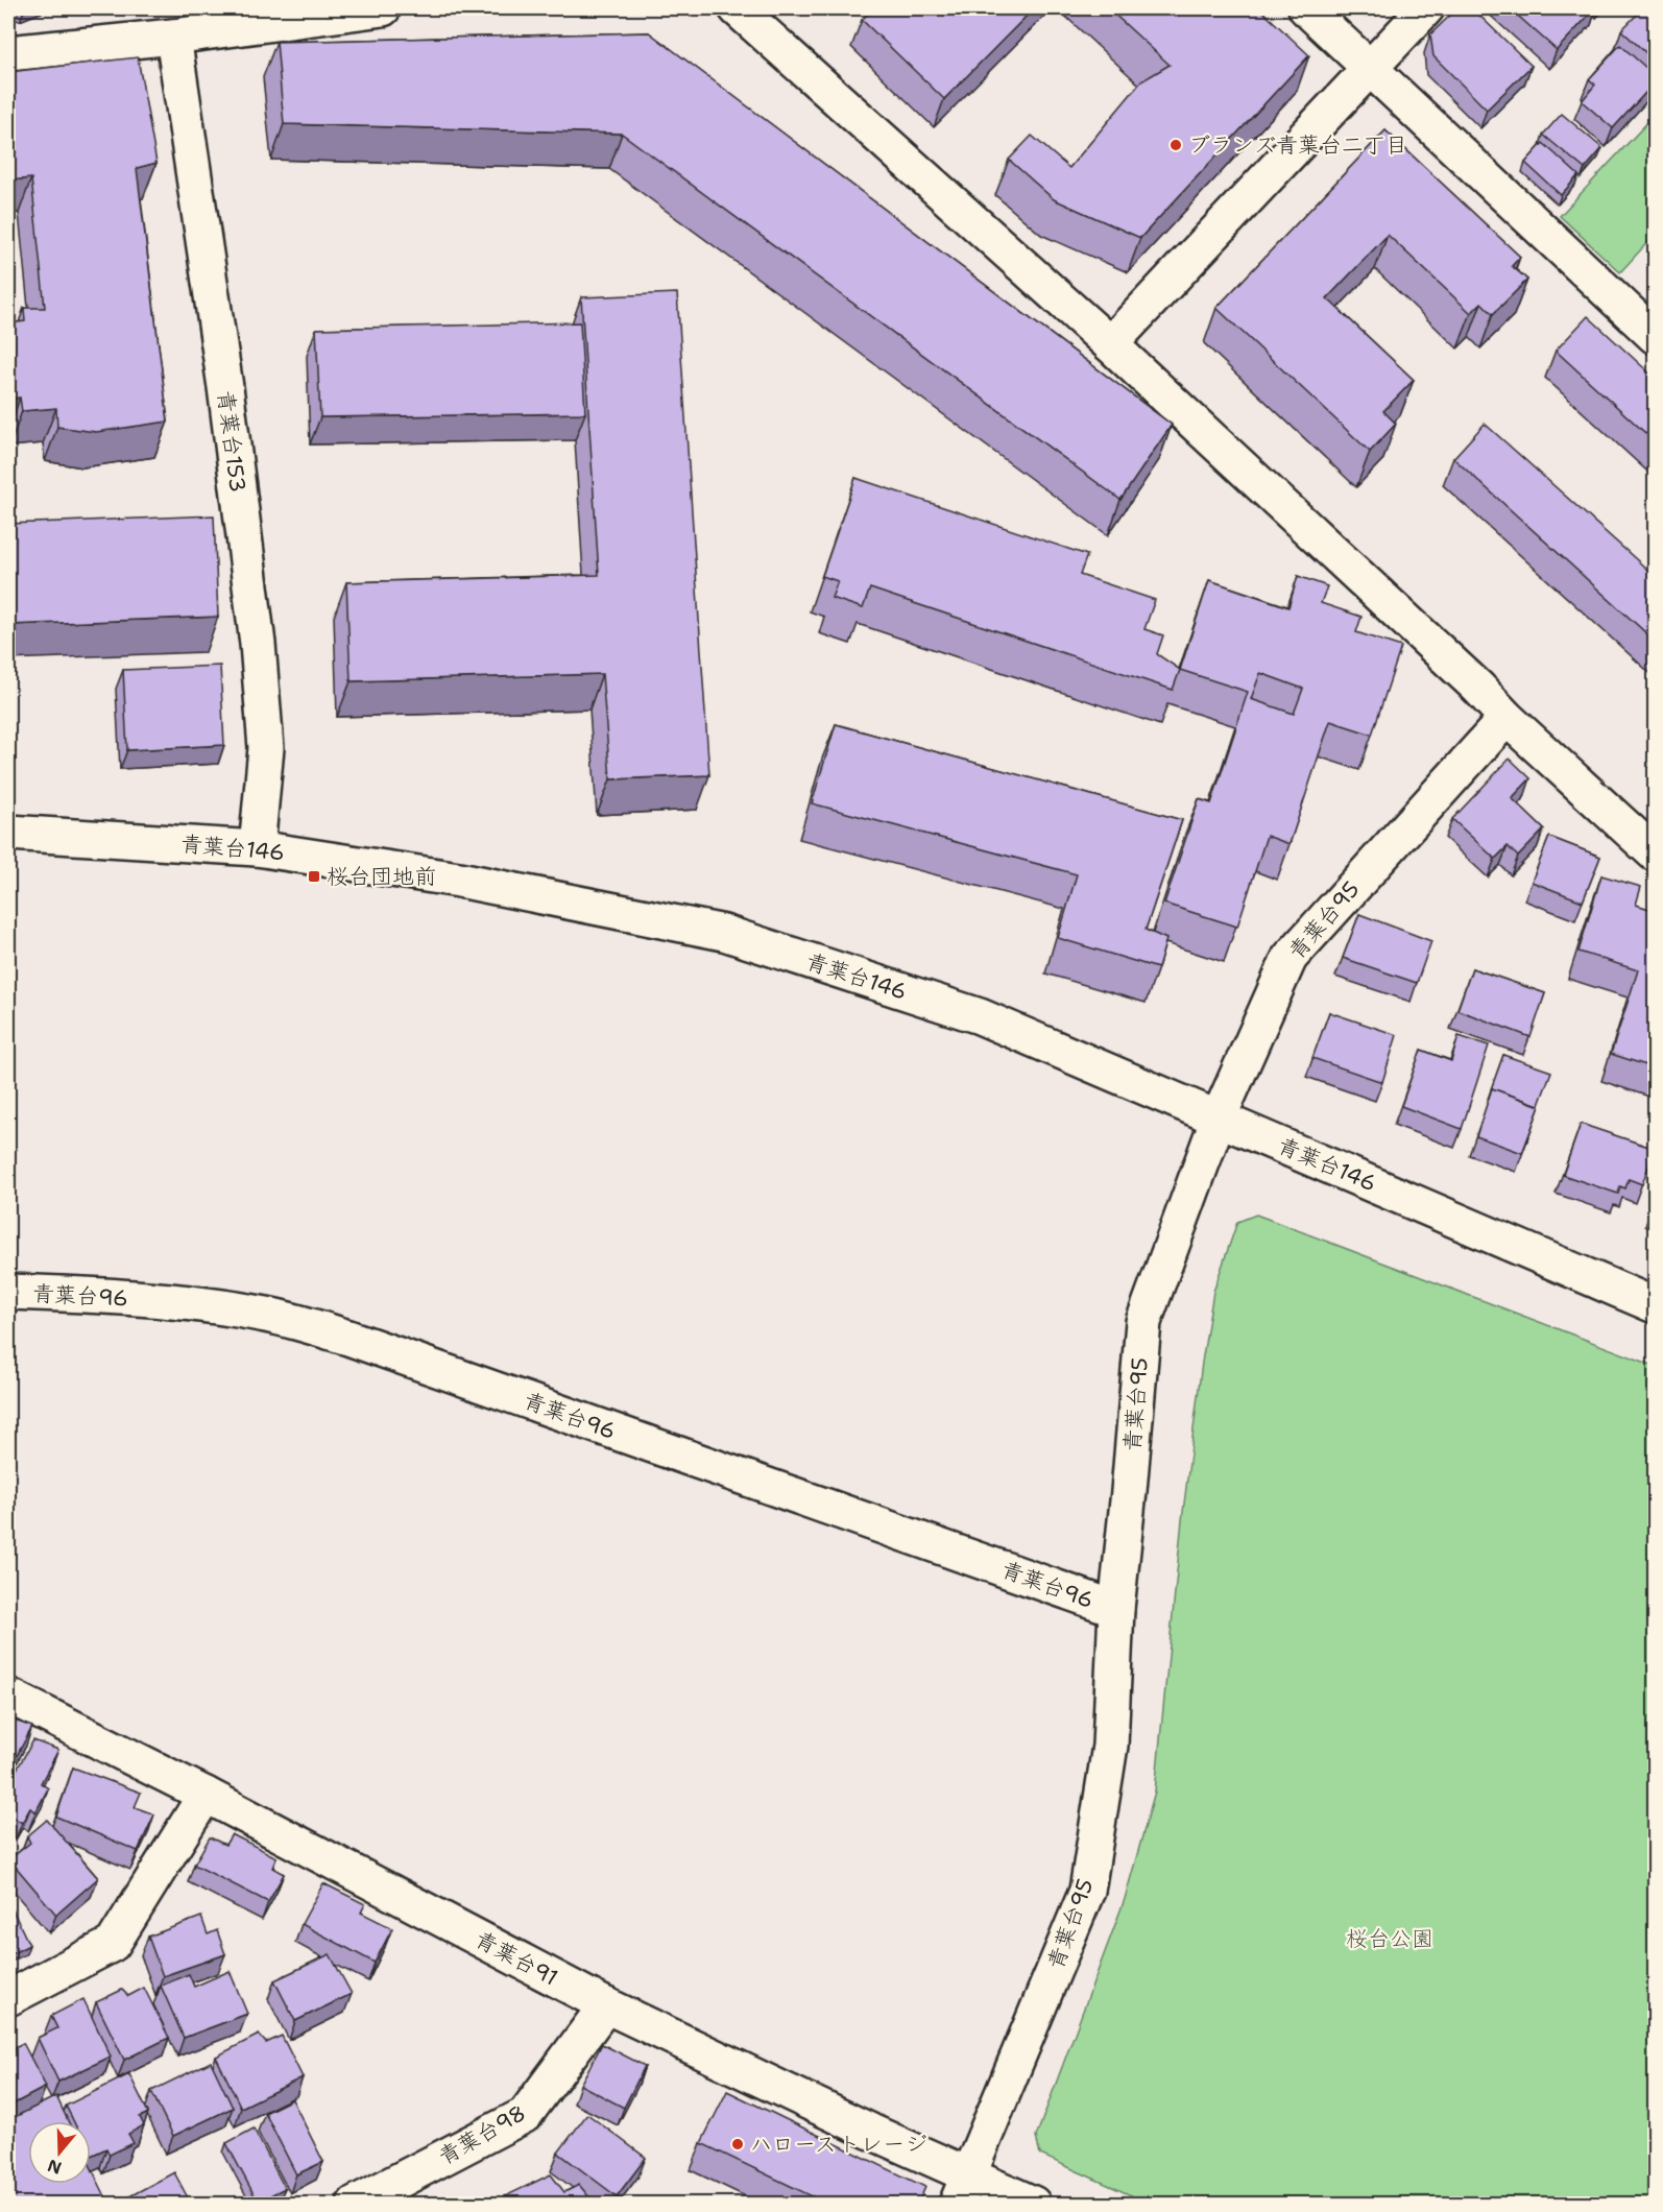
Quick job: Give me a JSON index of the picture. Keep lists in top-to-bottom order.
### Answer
{
  "streets": {
    "street": [
      "青葉台153",
      "青葉台146",
      "青葉台95",
      "青葉台96",
      "青葉台91",
      "青葉台98"
    ]
  },
  "crossings": [
    ["青葉台153", "青葉台146"],
    ["青葉台146", "青葉台95"],
    ["青葉台95", "青葉台96"],
    ["青葉台95", "青葉台91"],
    ["青葉台91", "青葉台98"]
  ],
  "parks": ["桜台公園"],
  "places": {
    "other": ["ブランズ青葉台二丁目", "ハローストレージ"],
    "transit": ["桜台団地前"]
  },
  "north": "bottom"
}
